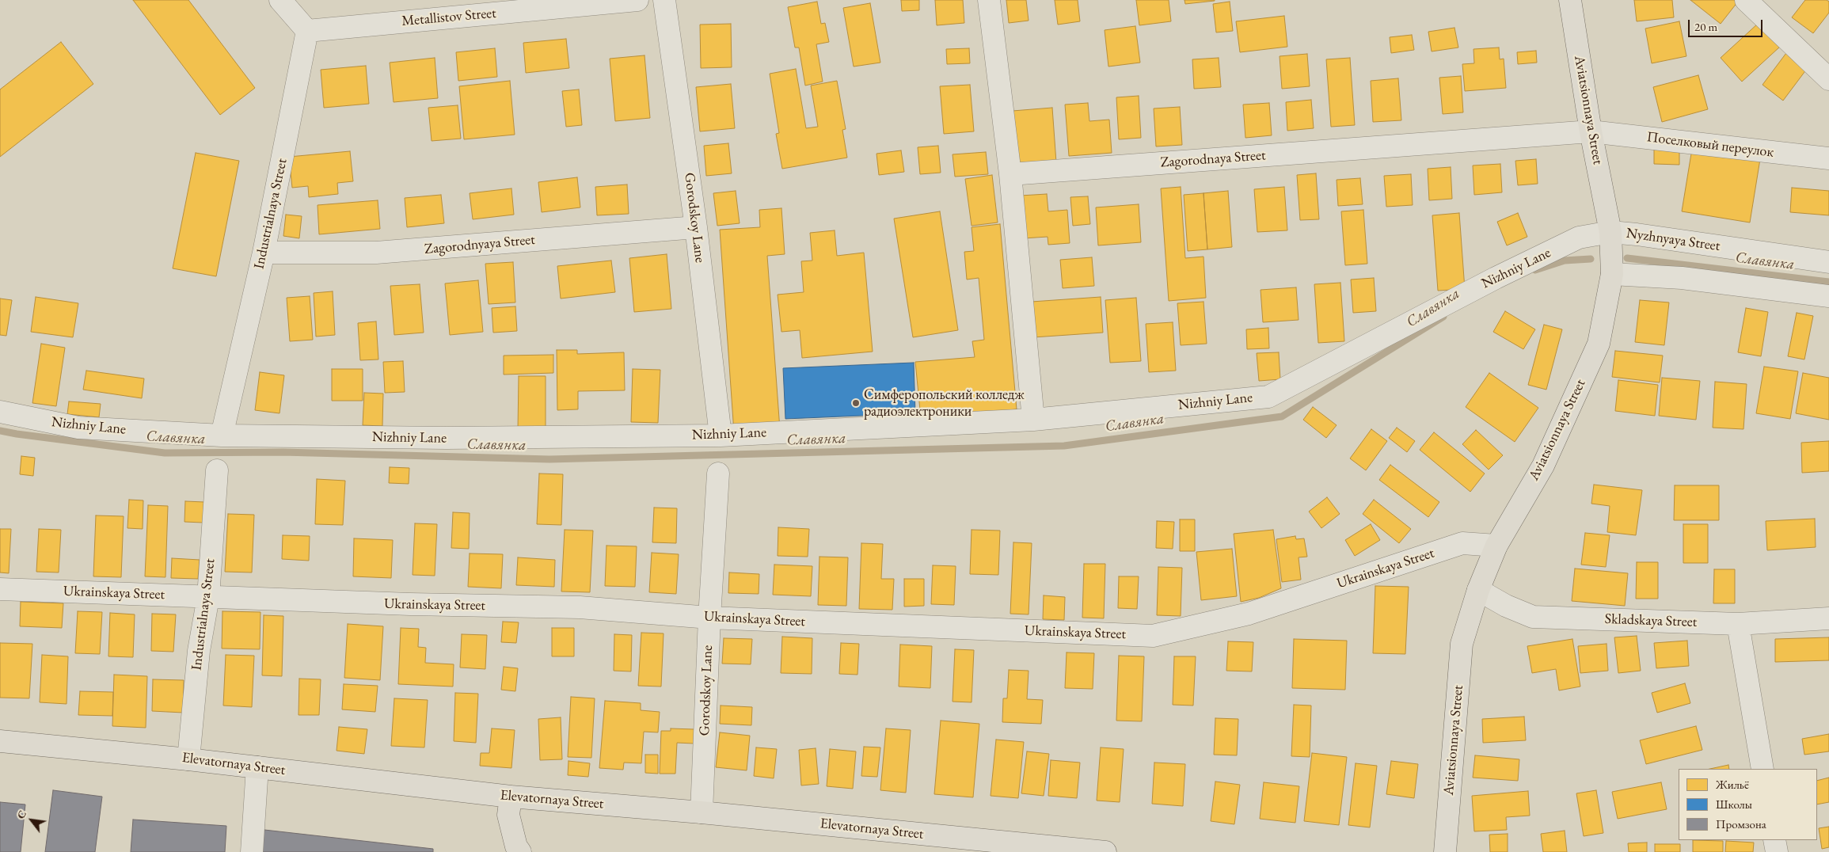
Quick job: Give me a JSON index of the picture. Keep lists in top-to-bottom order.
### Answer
{
  "streets": {
    "main road": ["Aviatsionnaya Street", "Elevatornaya Street"],
    "street": [
      "Metallistov Street",
      "Поселковый переулок",
      "Zagorodnaya Street",
      "Industrialnaya Street",
      "Gorodskoy Lane",
      "Nyzhnyaya Street",
      "Zagorodnyaya Street",
      "Nizhniy Lane",
      "Ukrainskaya Street",
      "Skladskaya Street"
    ]
  },
  "crossings": [
    ["Metallistov Street", "Industrialnaya Street"],
    ["Aviatsionnaya Street", "Поселковый переулок"],
    ["Aviatsionnaya Street", "Zagorodnaya Street"],
    ["Aviatsionnaya Street", "Nyzhnyaya Street"],
    ["Aviatsionnaya Street", "Nizhniy Lane"],
    ["Aviatsionnaya Street", "Ukrainskaya Street"],
    ["Aviatsionnaya Street", "Skladskaya Street"],
    ["Поселковый переулок", "Zagorodnaya Street"],
    ["Industrialnaya Street", "Zagorodnyaya Street"],
    ["Industrialnaya Street", "Nizhniy Lane"],
    ["Industrialnaya Street", "Ukrainskaya Street"],
    ["Industrialnaya Street", "Elevatornaya Street"],
    ["Gorodskoy Lane", "Zagorodnyaya Street"],
    ["Gorodskoy Lane", "Nizhniy Lane"],
    ["Gorodskoy Lane", "Ukrainskaya Street"],
    ["Gorodskoy Lane", "Elevatornaya Street"],
    ["Nyzhnyaya Street", "Nizhniy Lane"]
  ],
  "water": ["Славянка"],
  "places": ["Симферопольский колледж радиоэлектроники"],
  "legend": ["Жильё", "Школы", "Промзона"],
  "scale_bar": "20 m",
  "north": "top left"
}
